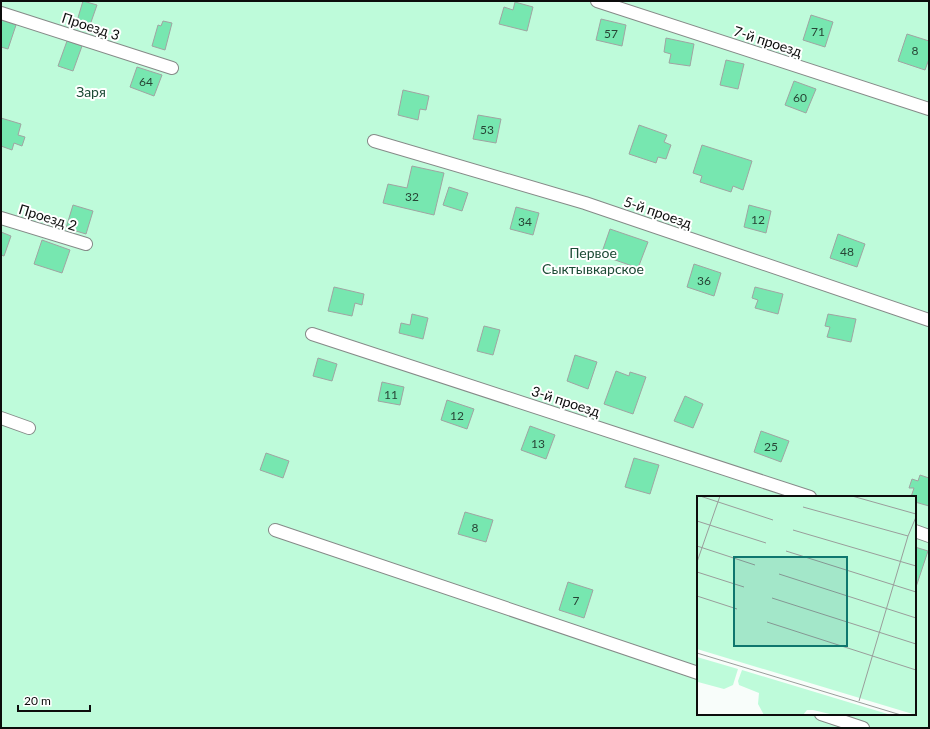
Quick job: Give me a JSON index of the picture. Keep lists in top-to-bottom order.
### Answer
{
  "streets": {
    "lane": [
      "Проезд 3",
      "7-й проезд",
      "5-й проезд",
      "Проезд 2",
      "3-й проезд"
    ]
  },
  "parks": ["Заря", "Первое Сыктывкарское"],
  "house_numbers": [
    "71",
    "57",
    "8",
    "64",
    "60",
    "53",
    "32",
    "12",
    "34",
    "48",
    "36",
    "11",
    "12",
    "13",
    "25",
    "8",
    "7"
  ],
  "scale_bar": "20 m"
}
